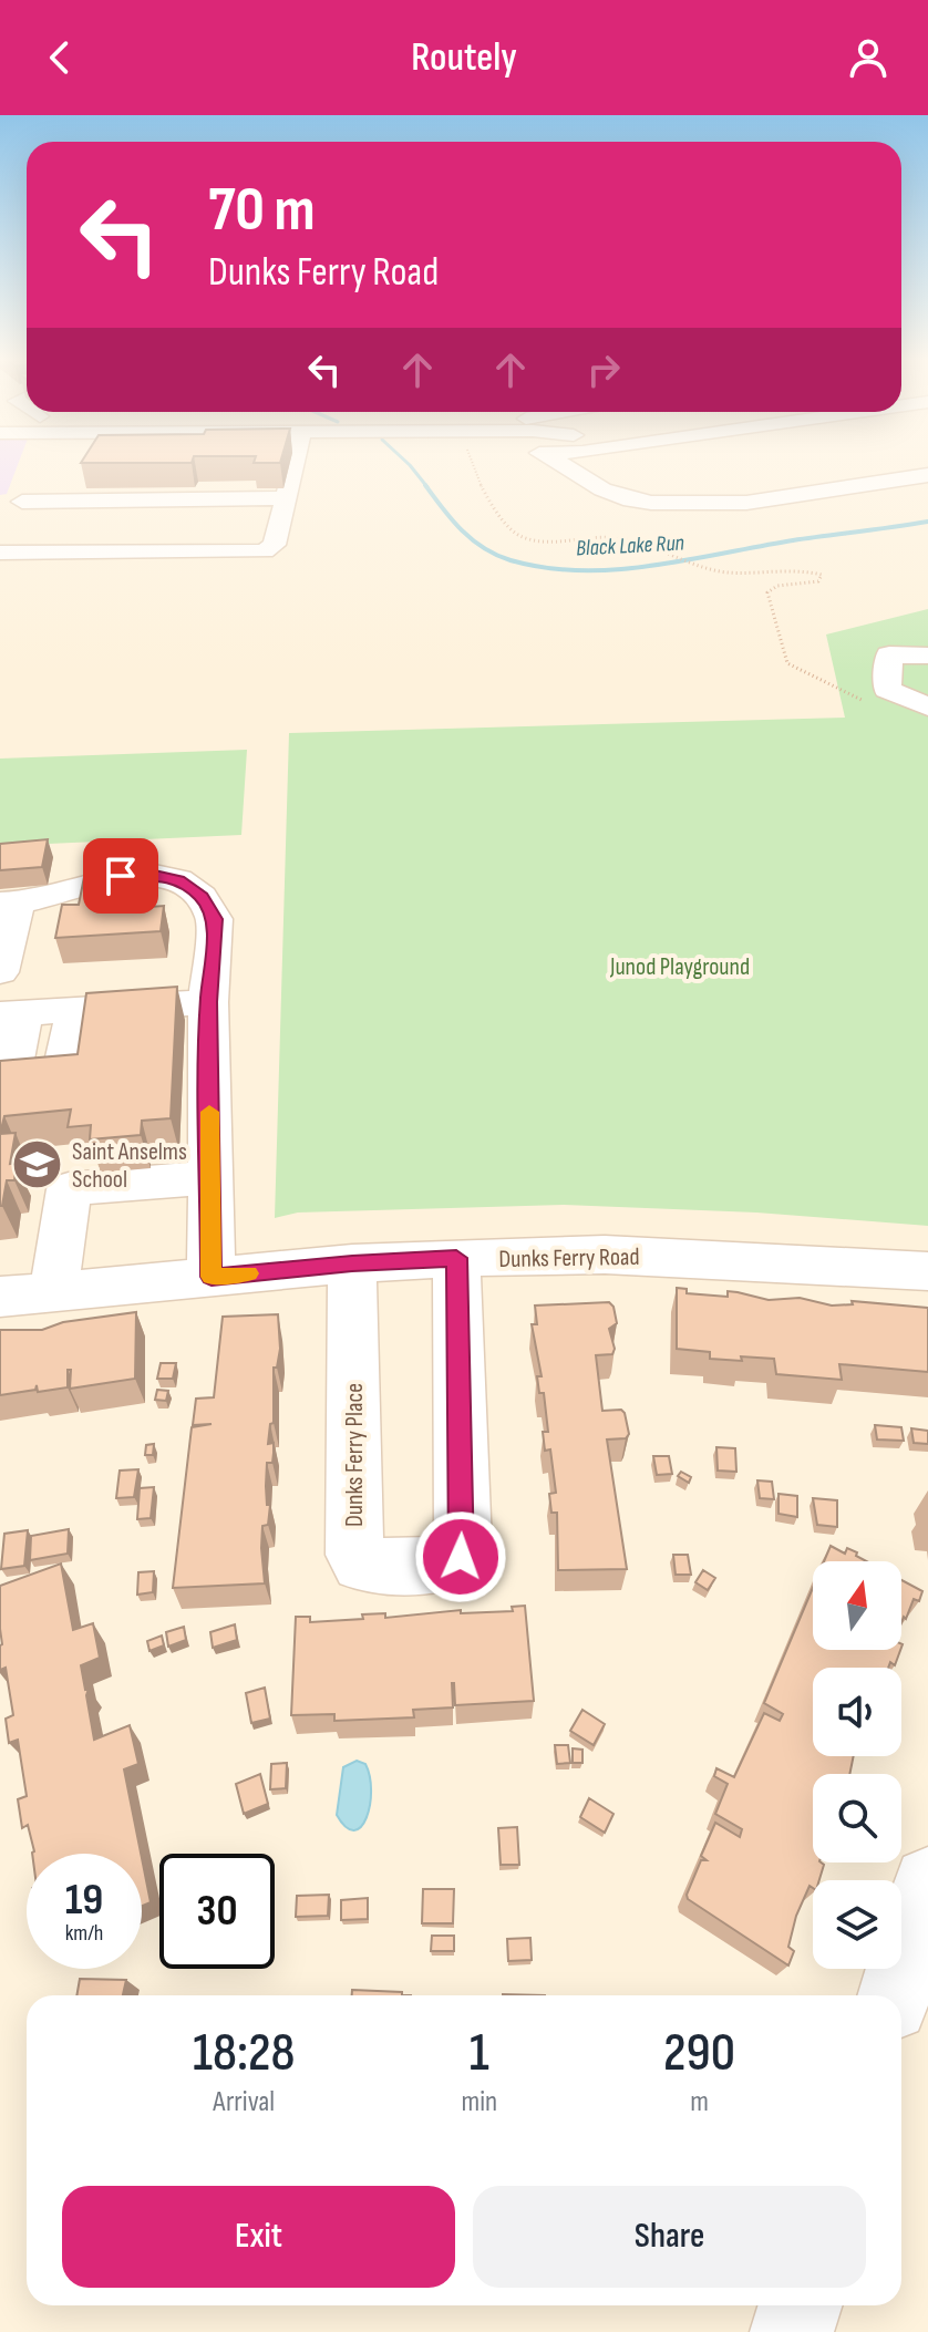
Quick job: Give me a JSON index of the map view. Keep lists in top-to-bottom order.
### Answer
{
  "streets": {
    "street": ["Dunks Ferry Road", "Dunks Ferry Place"]
  },
  "crossings": [
    ["Dunks Ferry Road", "Dunks Ferry Place"]
  ],
  "water": ["Black Lake Run"],
  "parks": ["Junod Playground"],
  "places": {
    "school or university": ["Saint Anselms School"]
  },
  "north": "top",
  "page": {
    "header": "Routely",
    "turn": ["70 m", "Dunks Ferry Road"],
    "speed": "19 km/h",
    "limit": "30",
    "eta": [
      "18:28",
      "Arrival",
      "1",
      "min",
      "290",
      "m"
    ],
    "buttons": ["Exit", "Share"]
  }
}
